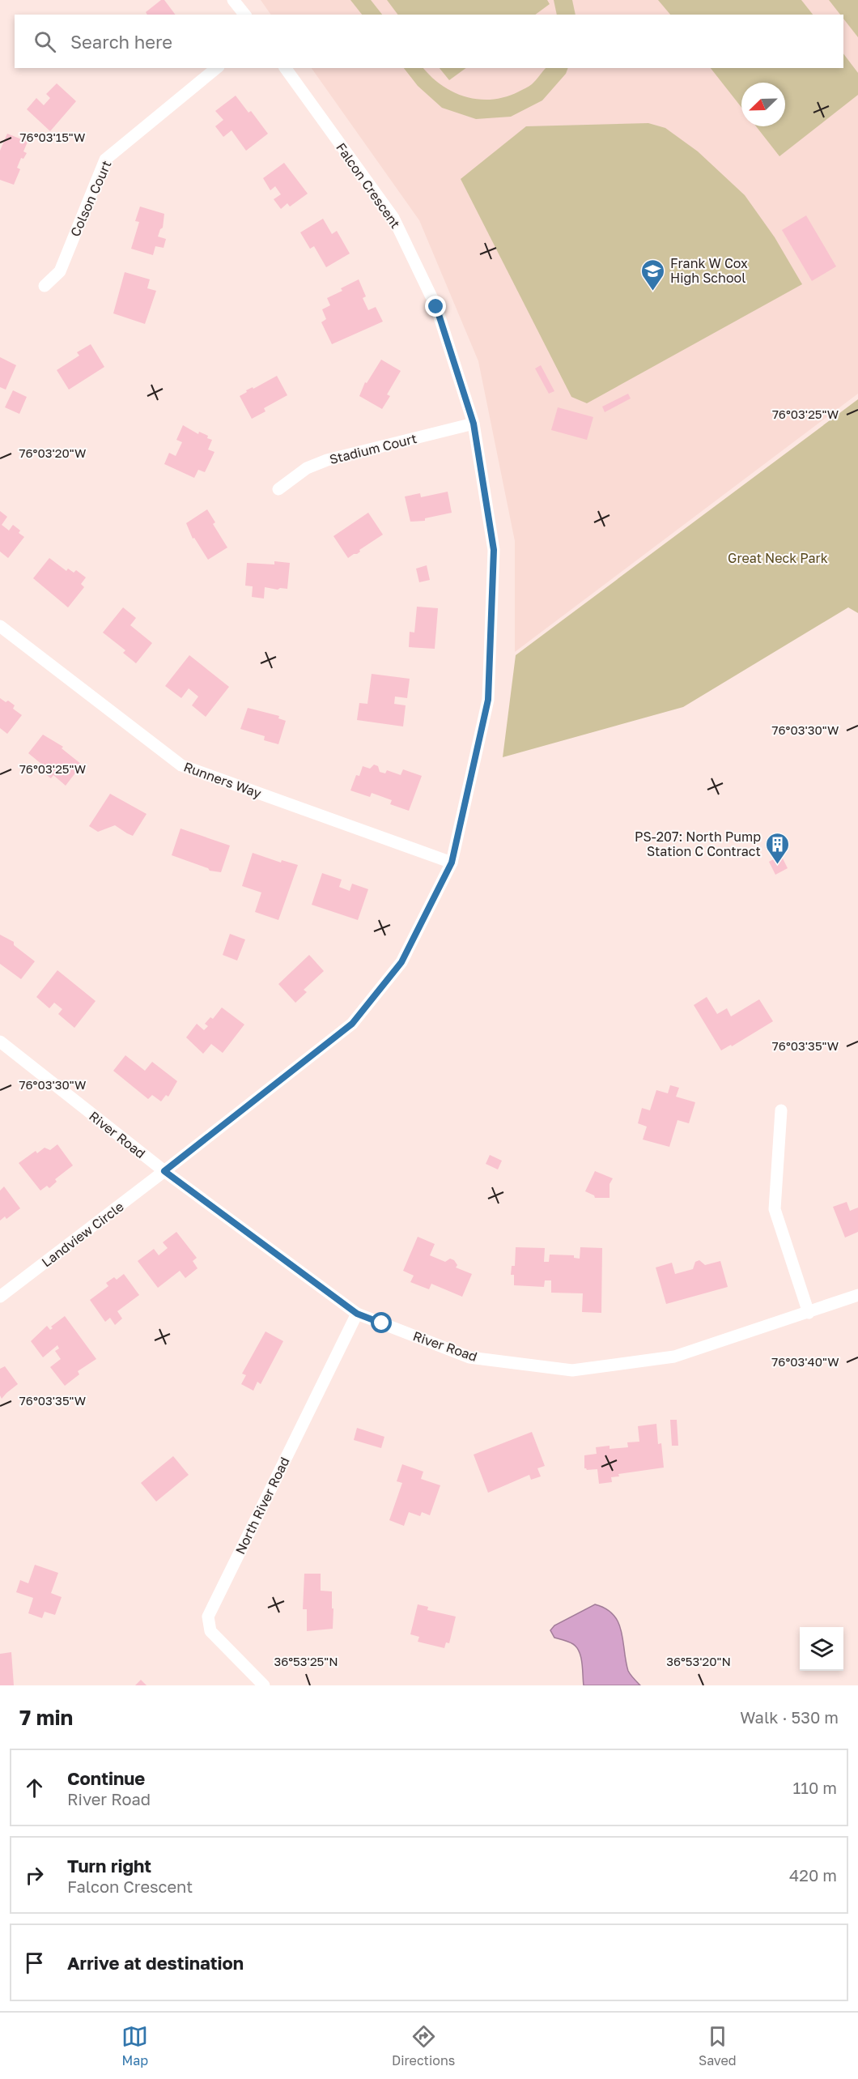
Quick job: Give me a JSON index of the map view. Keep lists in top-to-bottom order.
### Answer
{
  "streets": {
    "street": [
      "Falcon Crescent",
      "Colson Court",
      "Stadium Court",
      "Runners Way",
      "River Road",
      "Landview Circle",
      "North River Road"
    ]
  },
  "crossings": [
    ["Falcon Crescent", "Stadium Court"],
    ["Falcon Crescent", "Runners Way"],
    ["Falcon Crescent", "River Road"],
    ["Falcon Crescent", "Landview Circle"],
    ["River Road", "Landview Circle"],
    ["River Road", "North River Road"]
  ],
  "parks": ["Great Neck Park"],
  "places": {
    "school or university": ["Frank W Cox High School"],
    "building": ["PS-207: North Pump Station C Contract"]
  },
  "north": "bottom left",
  "page": {
    "search": "Search here",
    "heading": ["7 min", "Walk · 530 m"],
    "list": [
      ["Continue", "River Road", "110 m"],
      ["Turn right", "Falcon Crescent", "420 m"],
      "Arrive at destination"
    ],
    "nav": ["Map", "Directions", "Saved"]
  },
  "coordinates": [
    "76°03'15\"W",
    "76°03'25\"W",
    "76°03'20\"W",
    "76°03'30\"W",
    "76°03'35\"W",
    "76°03'40\"W",
    "36°53'25\"N",
    "36°53'20\"N"
  ]
}
